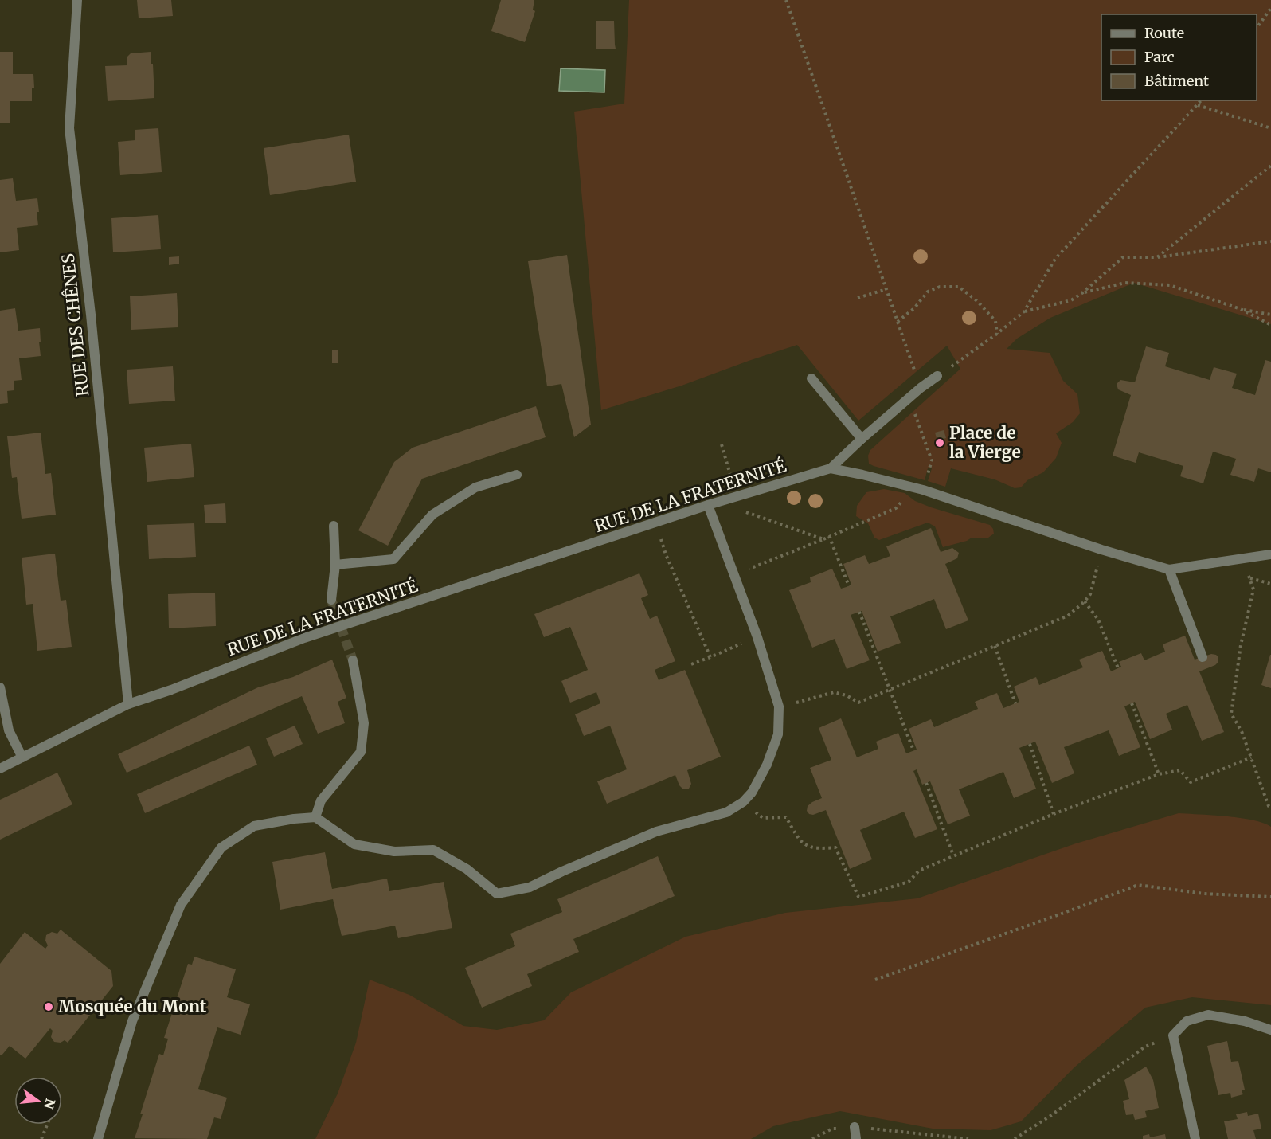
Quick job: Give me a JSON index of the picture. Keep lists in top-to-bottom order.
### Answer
{
  "streets": {
    "street": ["RUE DES CHÊNES", "RUE DE LA FRATERNITÉ"]
  },
  "crossings": [
    ["RUE DES CHÊNES", "RUE DE LA FRATERNITÉ"]
  ],
  "places": ["Place de la Vierge", "Mosquée du Mont"],
  "legend": ["Route", "Parc", "Bâtiment"],
  "north": "right"
}
